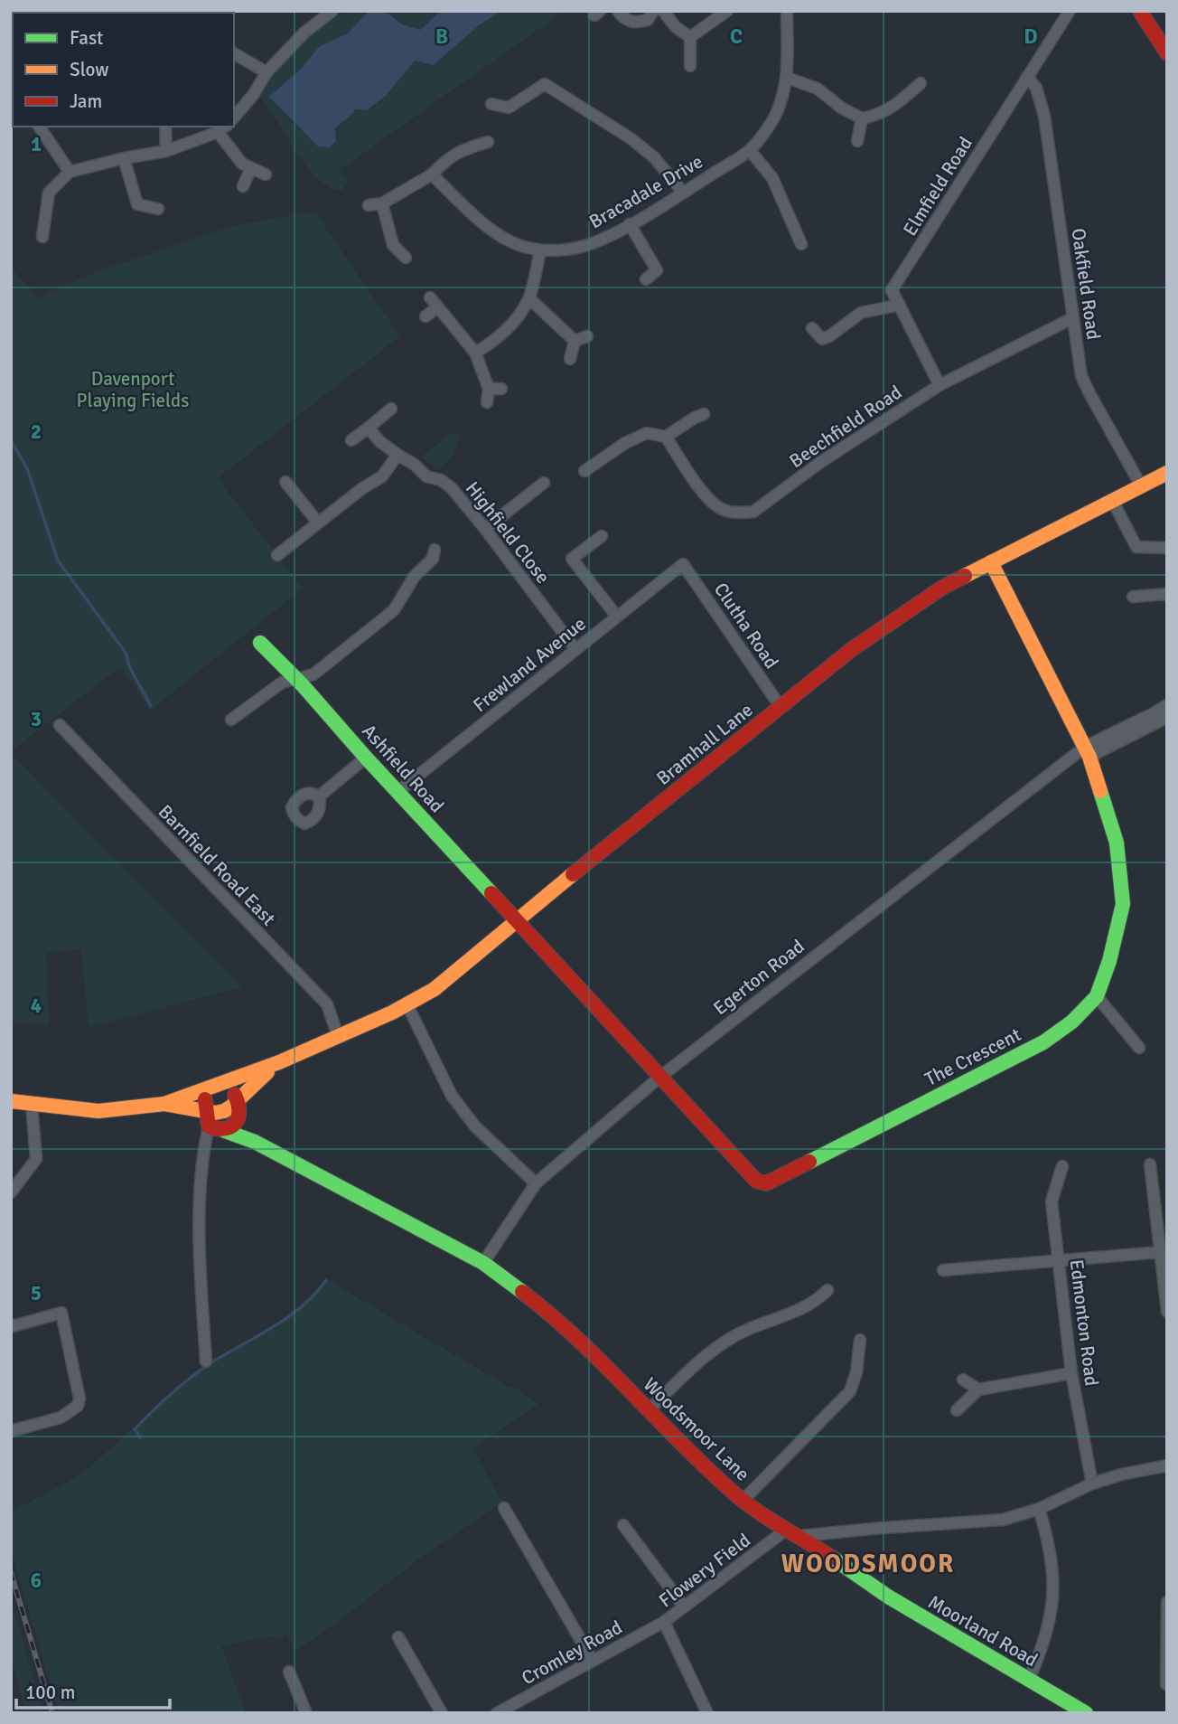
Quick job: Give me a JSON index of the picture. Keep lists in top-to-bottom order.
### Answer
{
  "streets": {
    "street": [
      "Elmfield Road",
      "Bracadale Drive",
      "Oakfield Road",
      "Beechfield Road",
      "Highfield Close",
      "Clutha Road",
      "Frewland Avenue",
      "Bramhall Lane",
      "Ashfield Road",
      "Barnfield Road East",
      "Egerton Road",
      "The Crescent",
      "Edmonton Road",
      "Woodsmoor Lane",
      "Flowery Field",
      "Moorland Road",
      "Cromley Road"
    ]
  },
  "crossings": [
    ["Elmfield Road", "Oakfield Road"],
    ["Elmfield Road", "Beechfield Road"],
    ["Oakfield Road", "Beechfield Road"],
    ["Oakfield Road", "Bramhall Lane"],
    ["Highfield Close", "Frewland Avenue"],
    ["Clutha Road", "Frewland Avenue"],
    ["Clutha Road", "Bramhall Lane"],
    ["Frewland Avenue", "Ashfield Road"],
    ["Bramhall Lane", "Ashfield Road"],
    ["Bramhall Lane", "Barnfield Road East"],
    ["Bramhall Lane", "The Crescent"],
    ["Ashfield Road", "The Crescent"],
    ["Egerton Road", "The Crescent"],
    ["Egerton Road", "Woodsmoor Lane"],
    ["Woodsmoor Lane", "Flowery Field"],
    ["Woodsmoor Lane", "Moorland Road"],
    ["Flowery Field", "Moorland Road"],
    ["Flowery Field", "Cromley Road"]
  ],
  "districts": ["WOODSMOOR"],
  "parks": ["Davenport Playing Fields"],
  "legend": ["Fast", "Slow", "Jam"],
  "scale_bar": "100 m",
  "grid": {
    "columns": ["B", "C", "D"],
    "rows": [
      "1",
      "2",
      "3",
      "4",
      "5",
      "6"
    ]
  }
}
